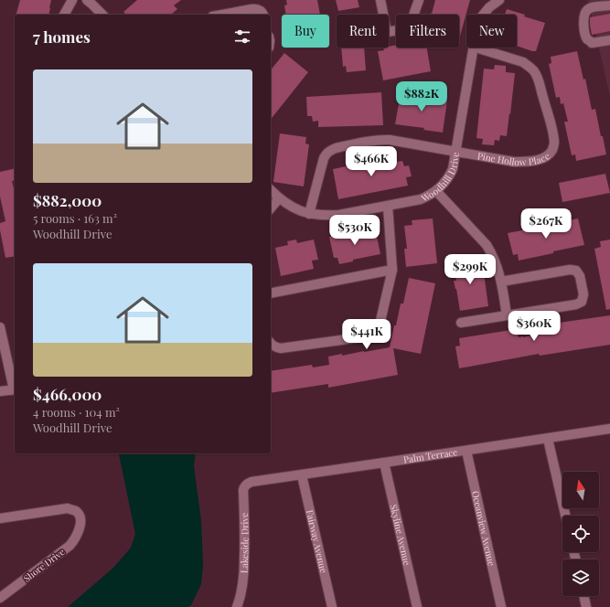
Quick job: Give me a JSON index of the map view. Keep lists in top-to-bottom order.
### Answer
{
  "streets": {
    "street": [
      "Pine Hollow Place",
      "Woodhill Drive",
      "Palm Terrace",
      "Oceanview Avenue",
      "Skyline Avenue",
      "Fairway Avenue",
      "Lakeside Drive",
      "Shore Drive"
    ]
  },
  "crossings": [
    ["Pine Hollow Place", "Woodhill Drive"],
    ["Palm Terrace", "Oceanview Avenue"],
    ["Palm Terrace", "Skyline Avenue"],
    ["Palm Terrace", "Fairway Avenue"],
    ["Palm Terrace", "Lakeside Drive"]
  ],
  "north": "top",
  "page": {
    "chip": [
      "Buy",
      "Rent",
      "Filters",
      "New"
    ],
    "heading": "7 homes",
    "list": [
      {
        "name": "$882,000",
        "note": "5 rooms · 163 m² · Woodhill Drive"
      },
      {
        "name": "$466,000",
        "note": "4 rooms · 104 m² · Woodhill Drive"
      }
    ],
    "price": [
      "$882K",
      "$466K",
      "$267K",
      "$530K",
      "$299K",
      "$360K",
      "$441K"
    ]
  }
}
